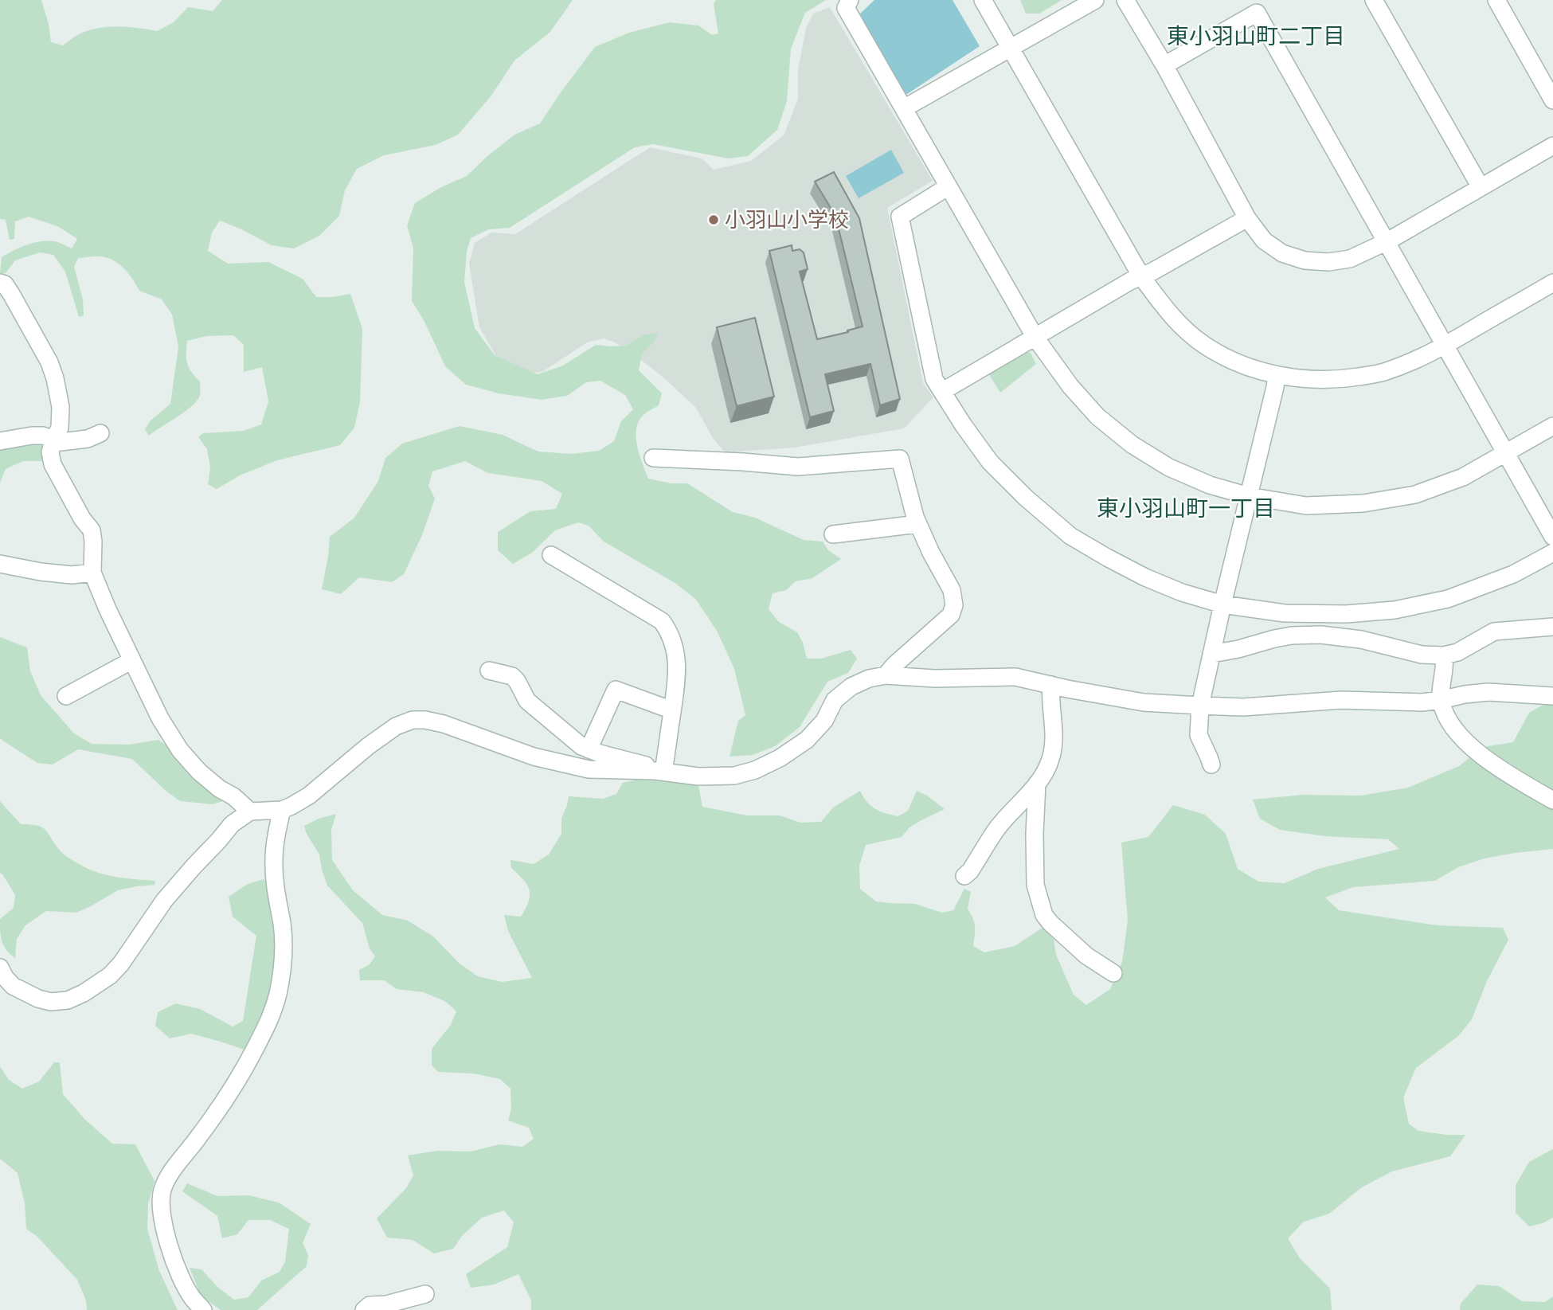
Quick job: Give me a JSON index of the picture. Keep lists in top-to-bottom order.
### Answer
{
  "districts": ["東小羽山町二丁目", "東小羽山町一丁目"],
  "places": ["小羽山小学校"]
}
